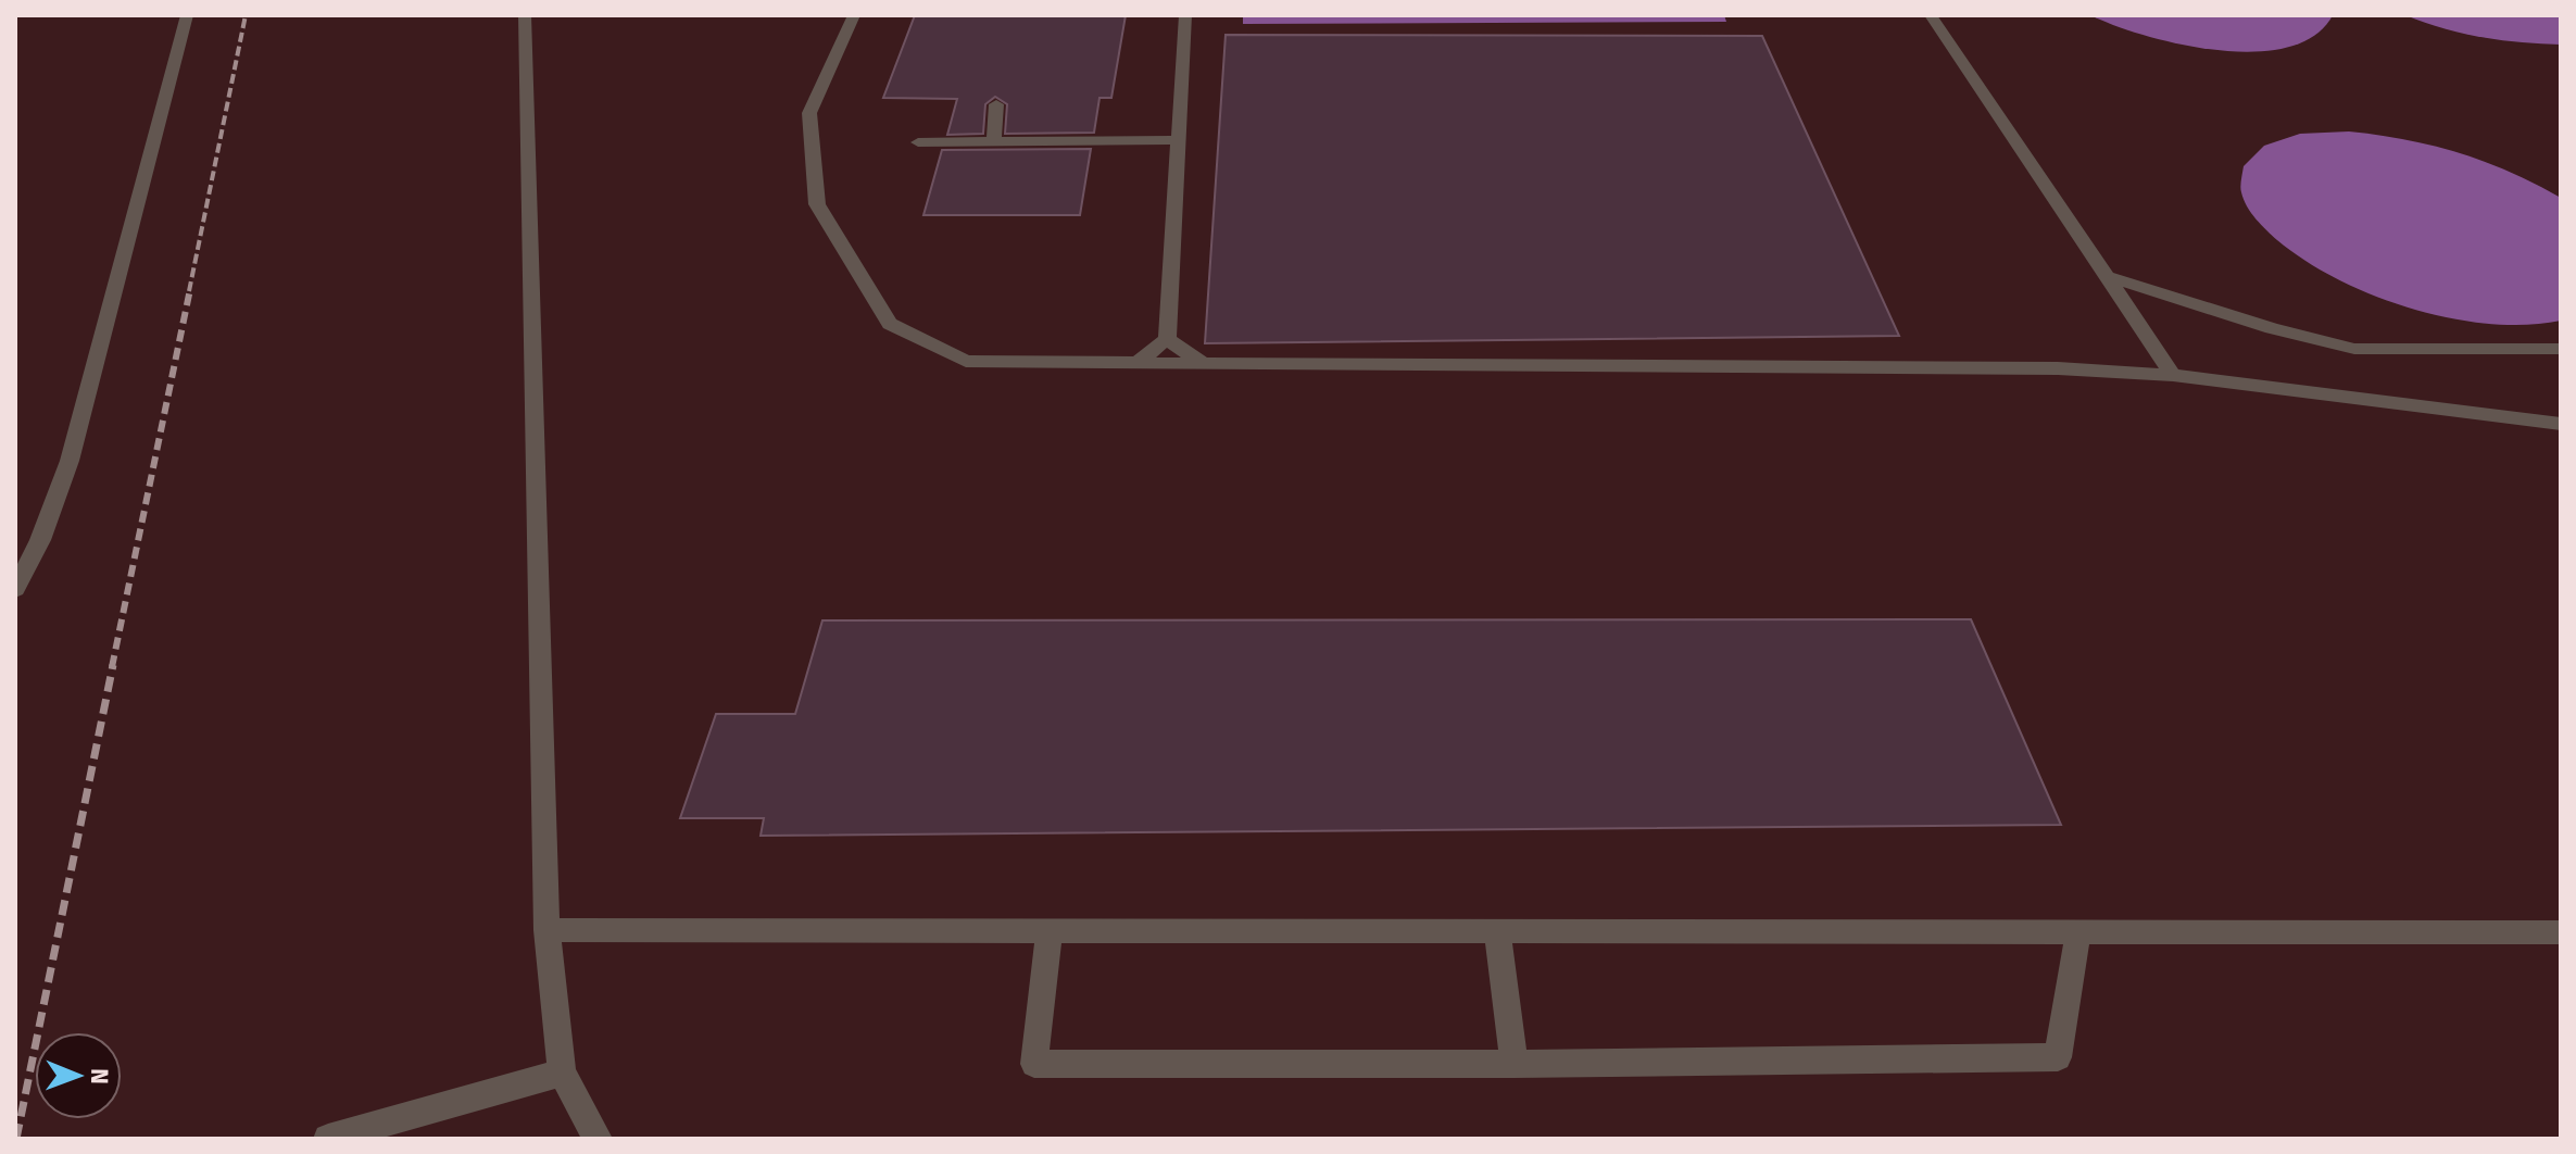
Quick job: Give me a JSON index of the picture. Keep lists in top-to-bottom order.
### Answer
{
  "north": "right"
}
